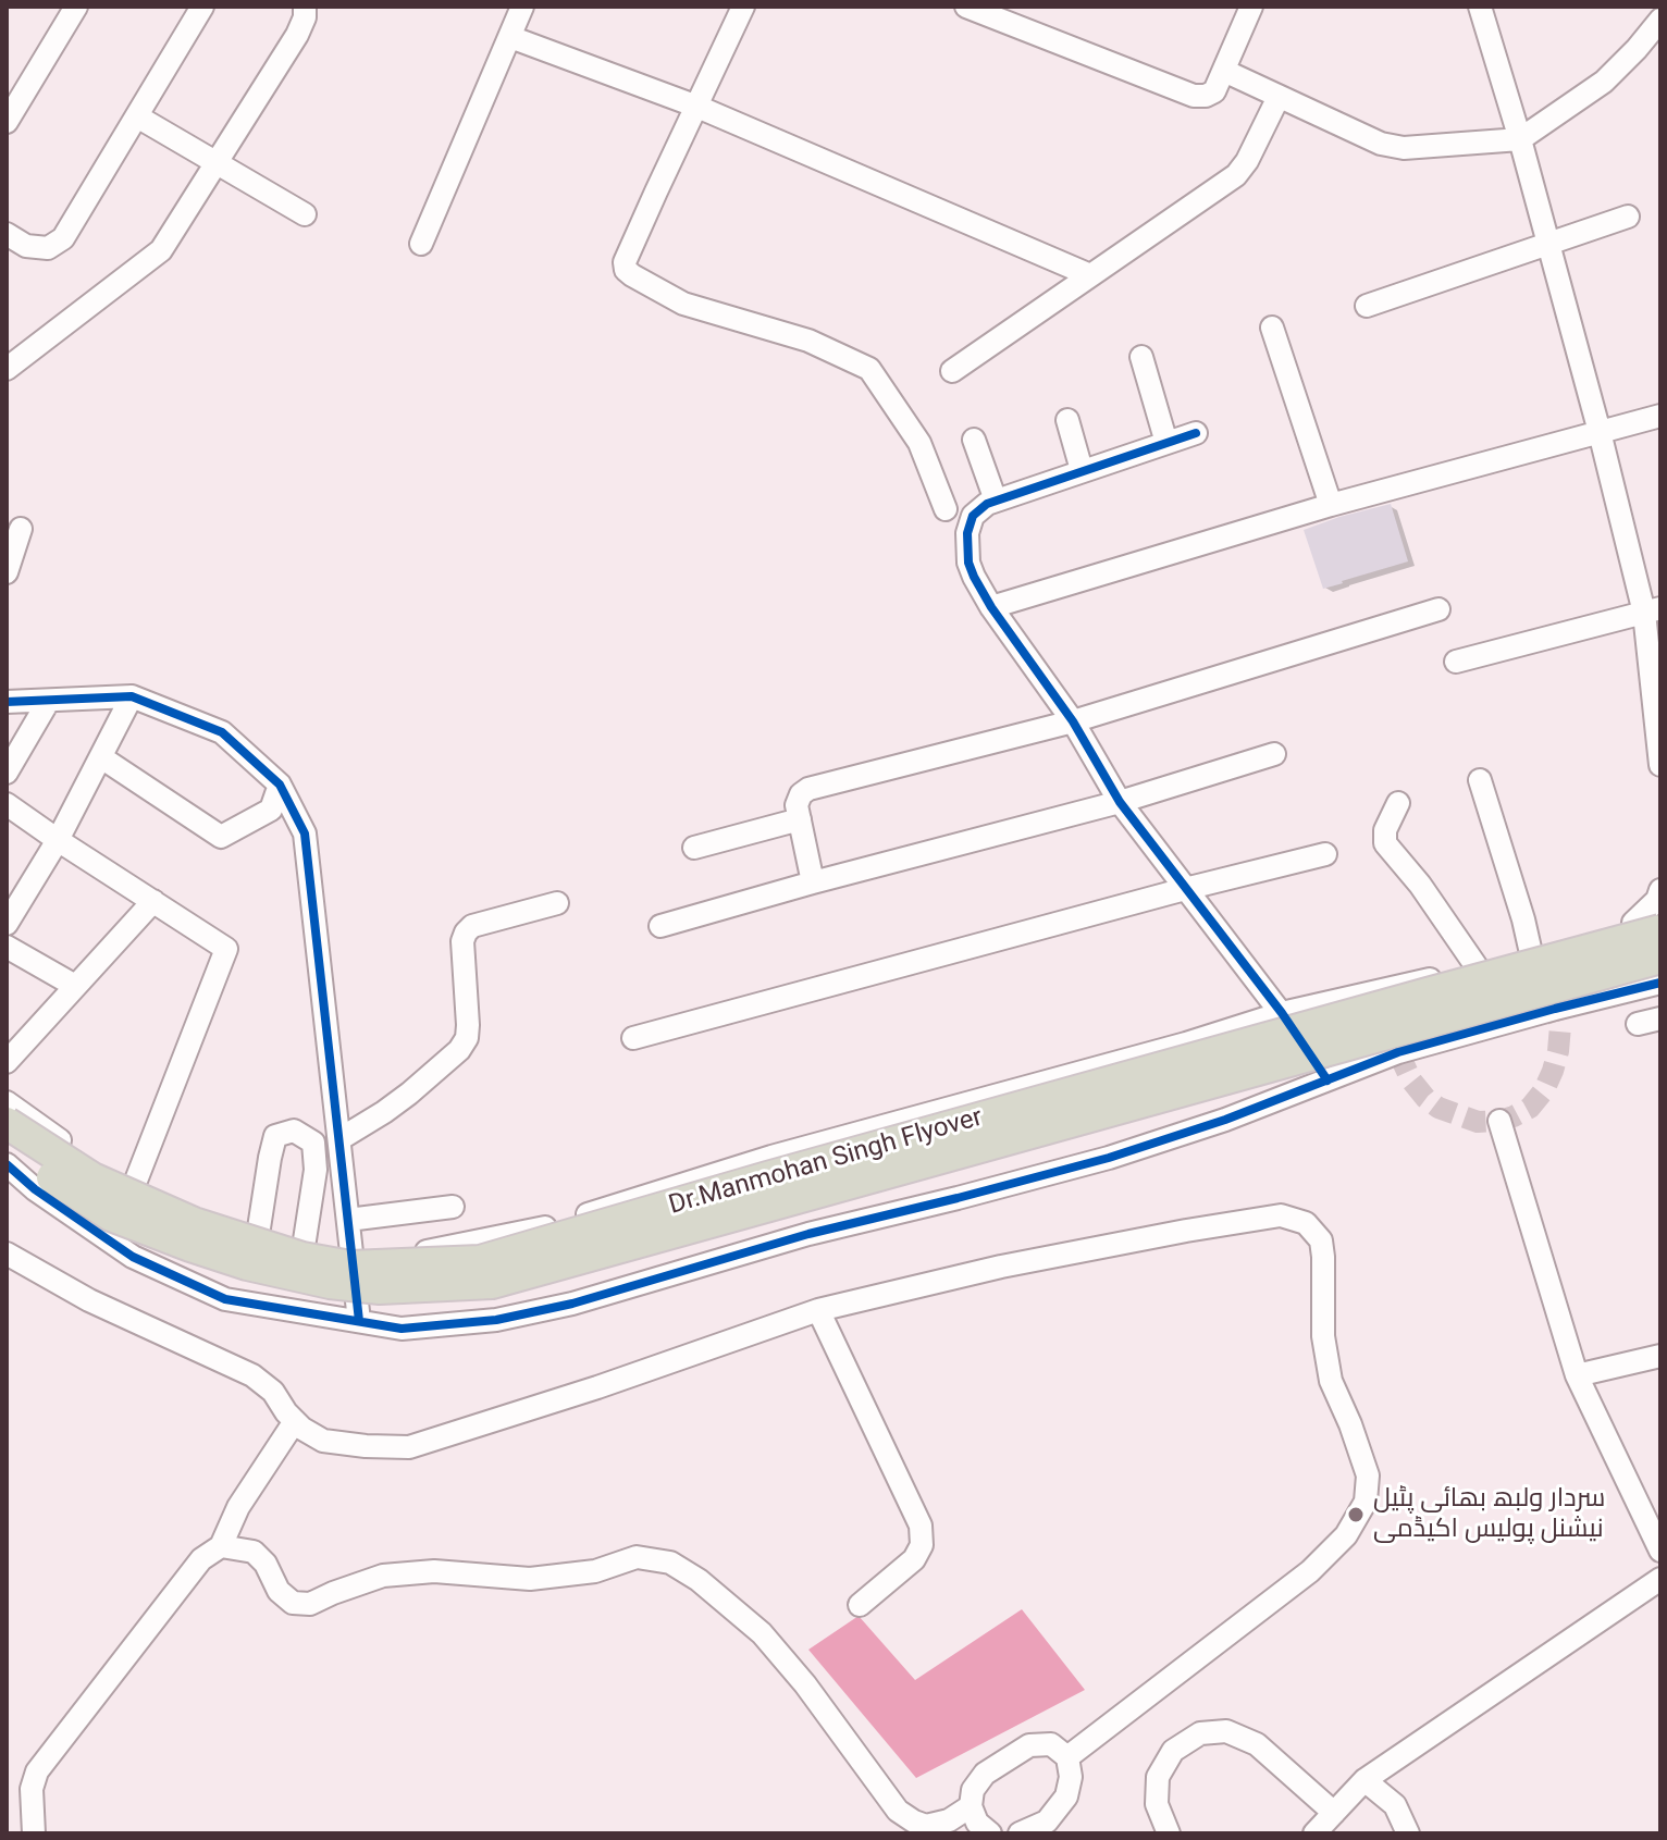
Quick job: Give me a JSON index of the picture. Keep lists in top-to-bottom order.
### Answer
{
  "streets": {
    "highway": ["Dr.Manmohan Singh Flyover"]
  },
  "places": ["سردار ولبھ بھائی پٹیل نیشنل پولیس اکیڈمی"]
}
